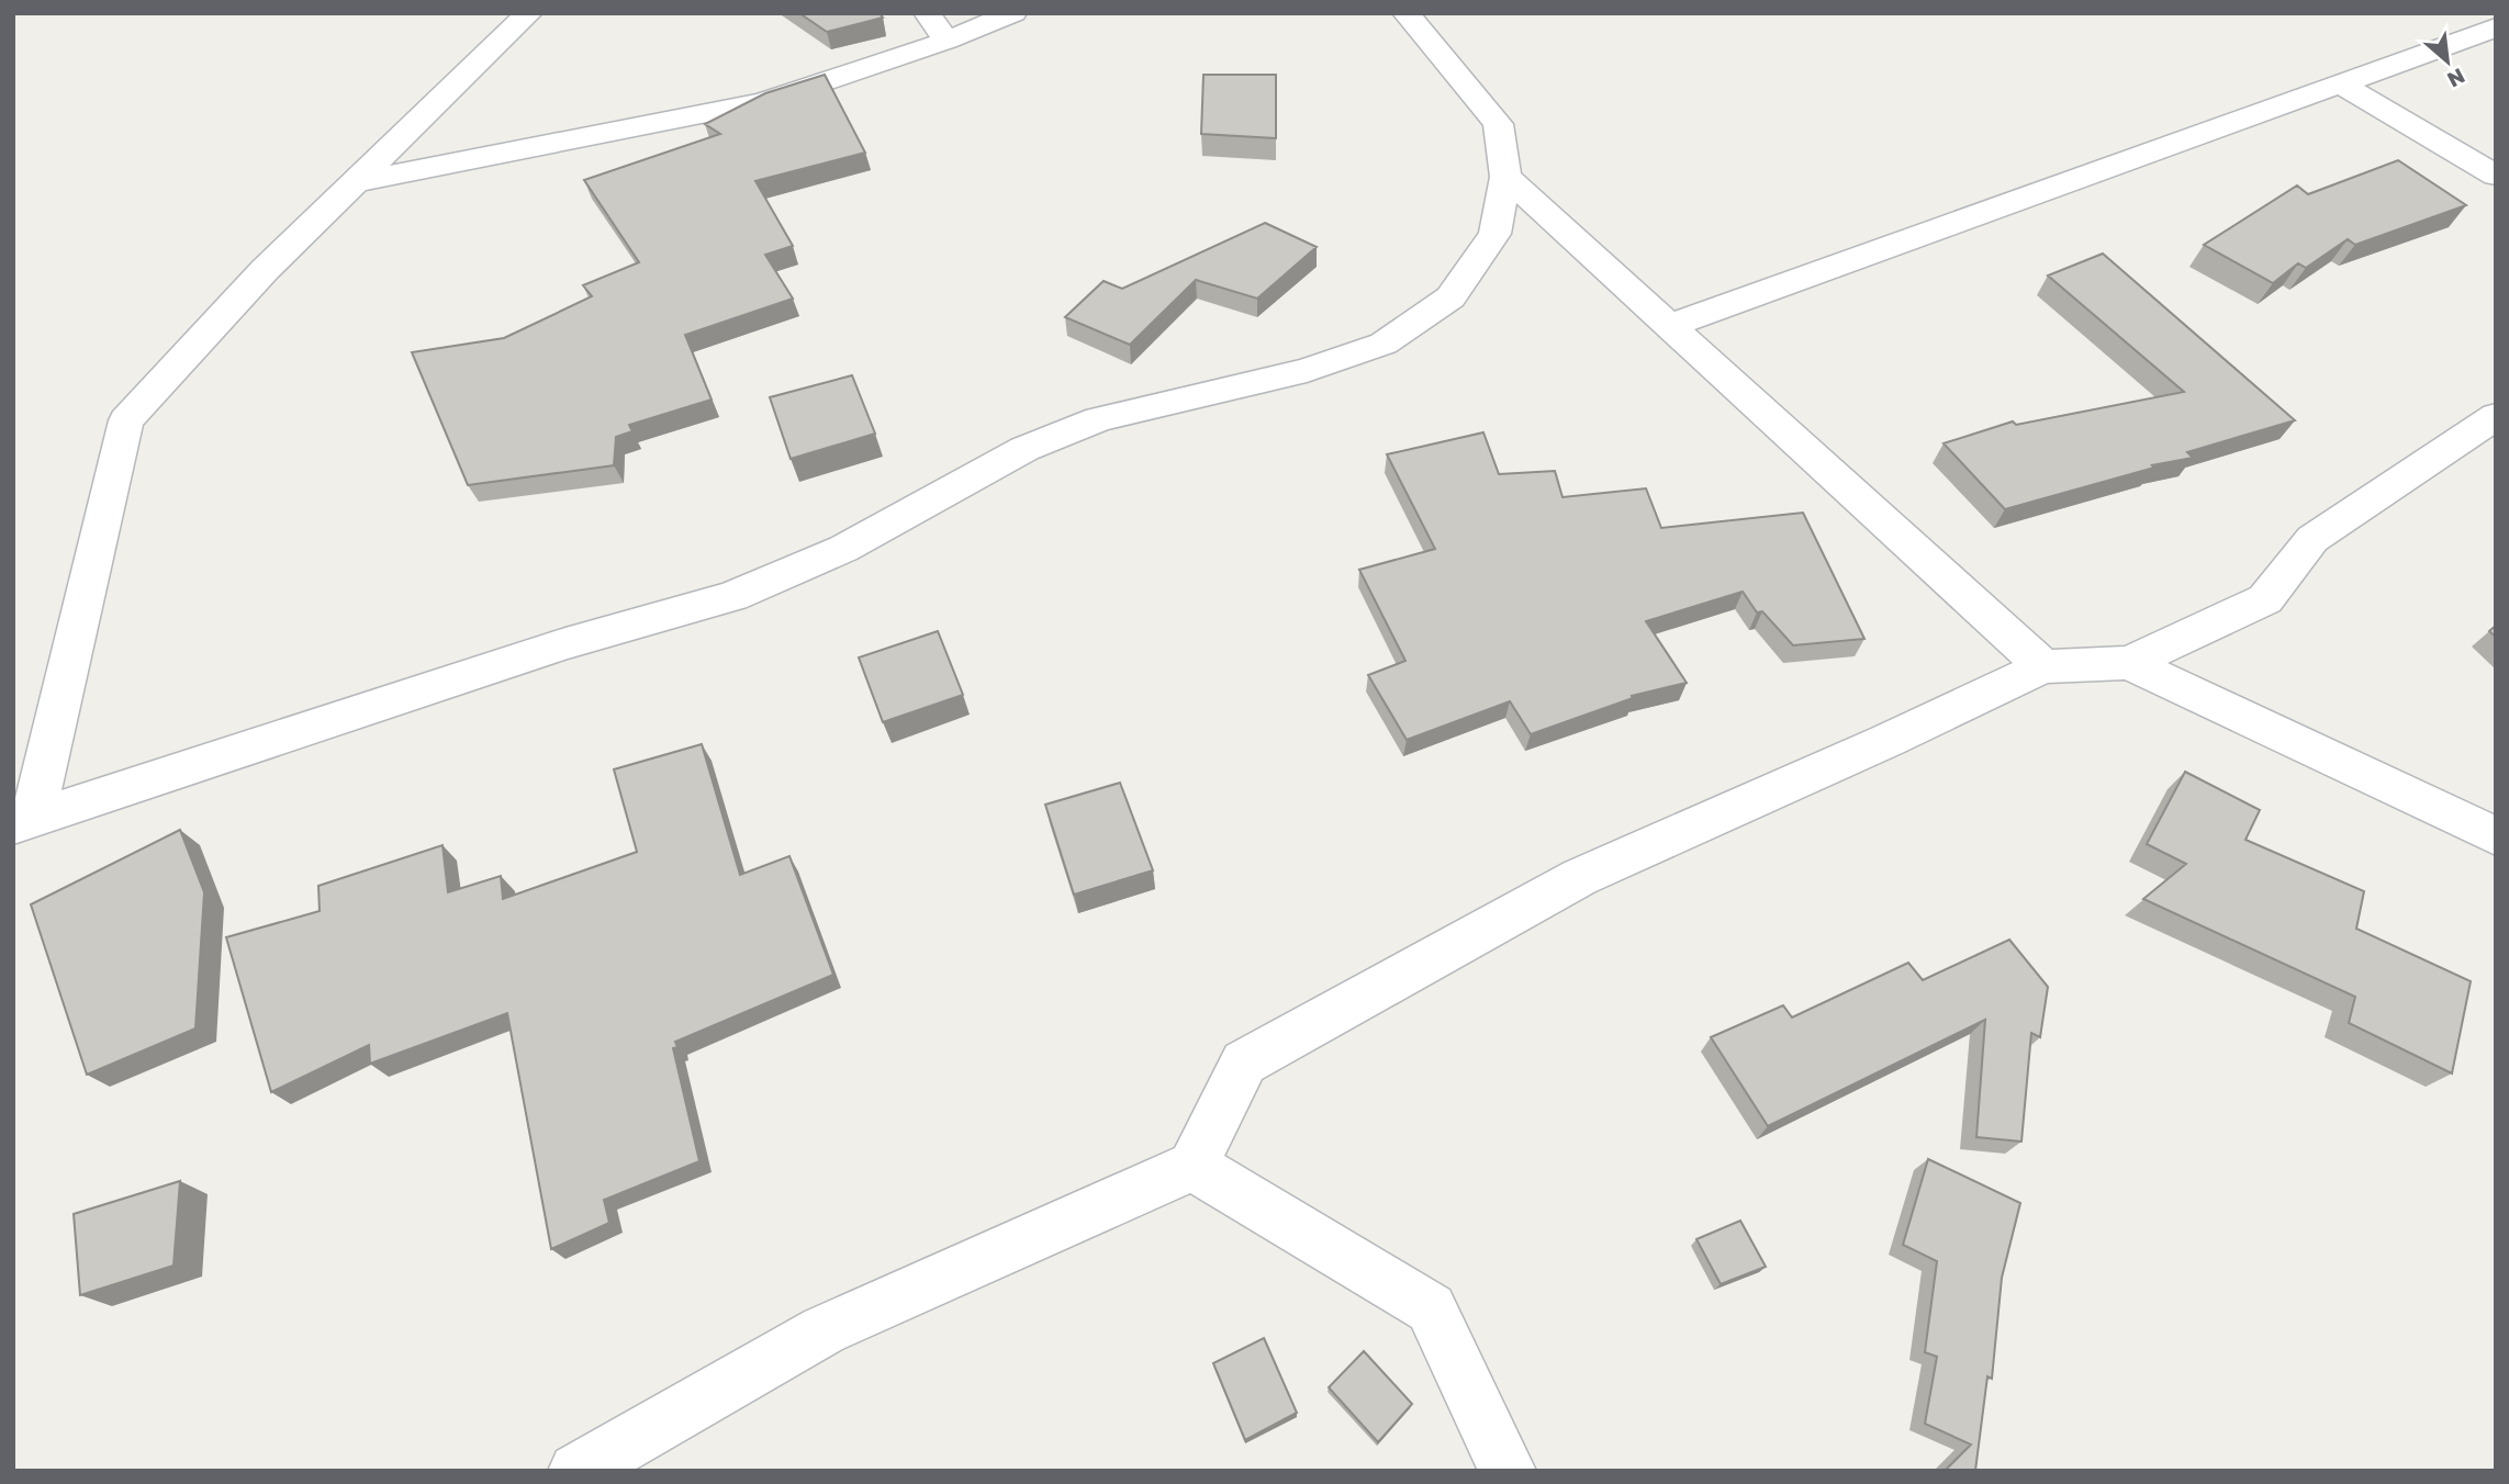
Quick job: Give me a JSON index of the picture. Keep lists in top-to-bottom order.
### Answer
{
  "north": "bottom right"
}
